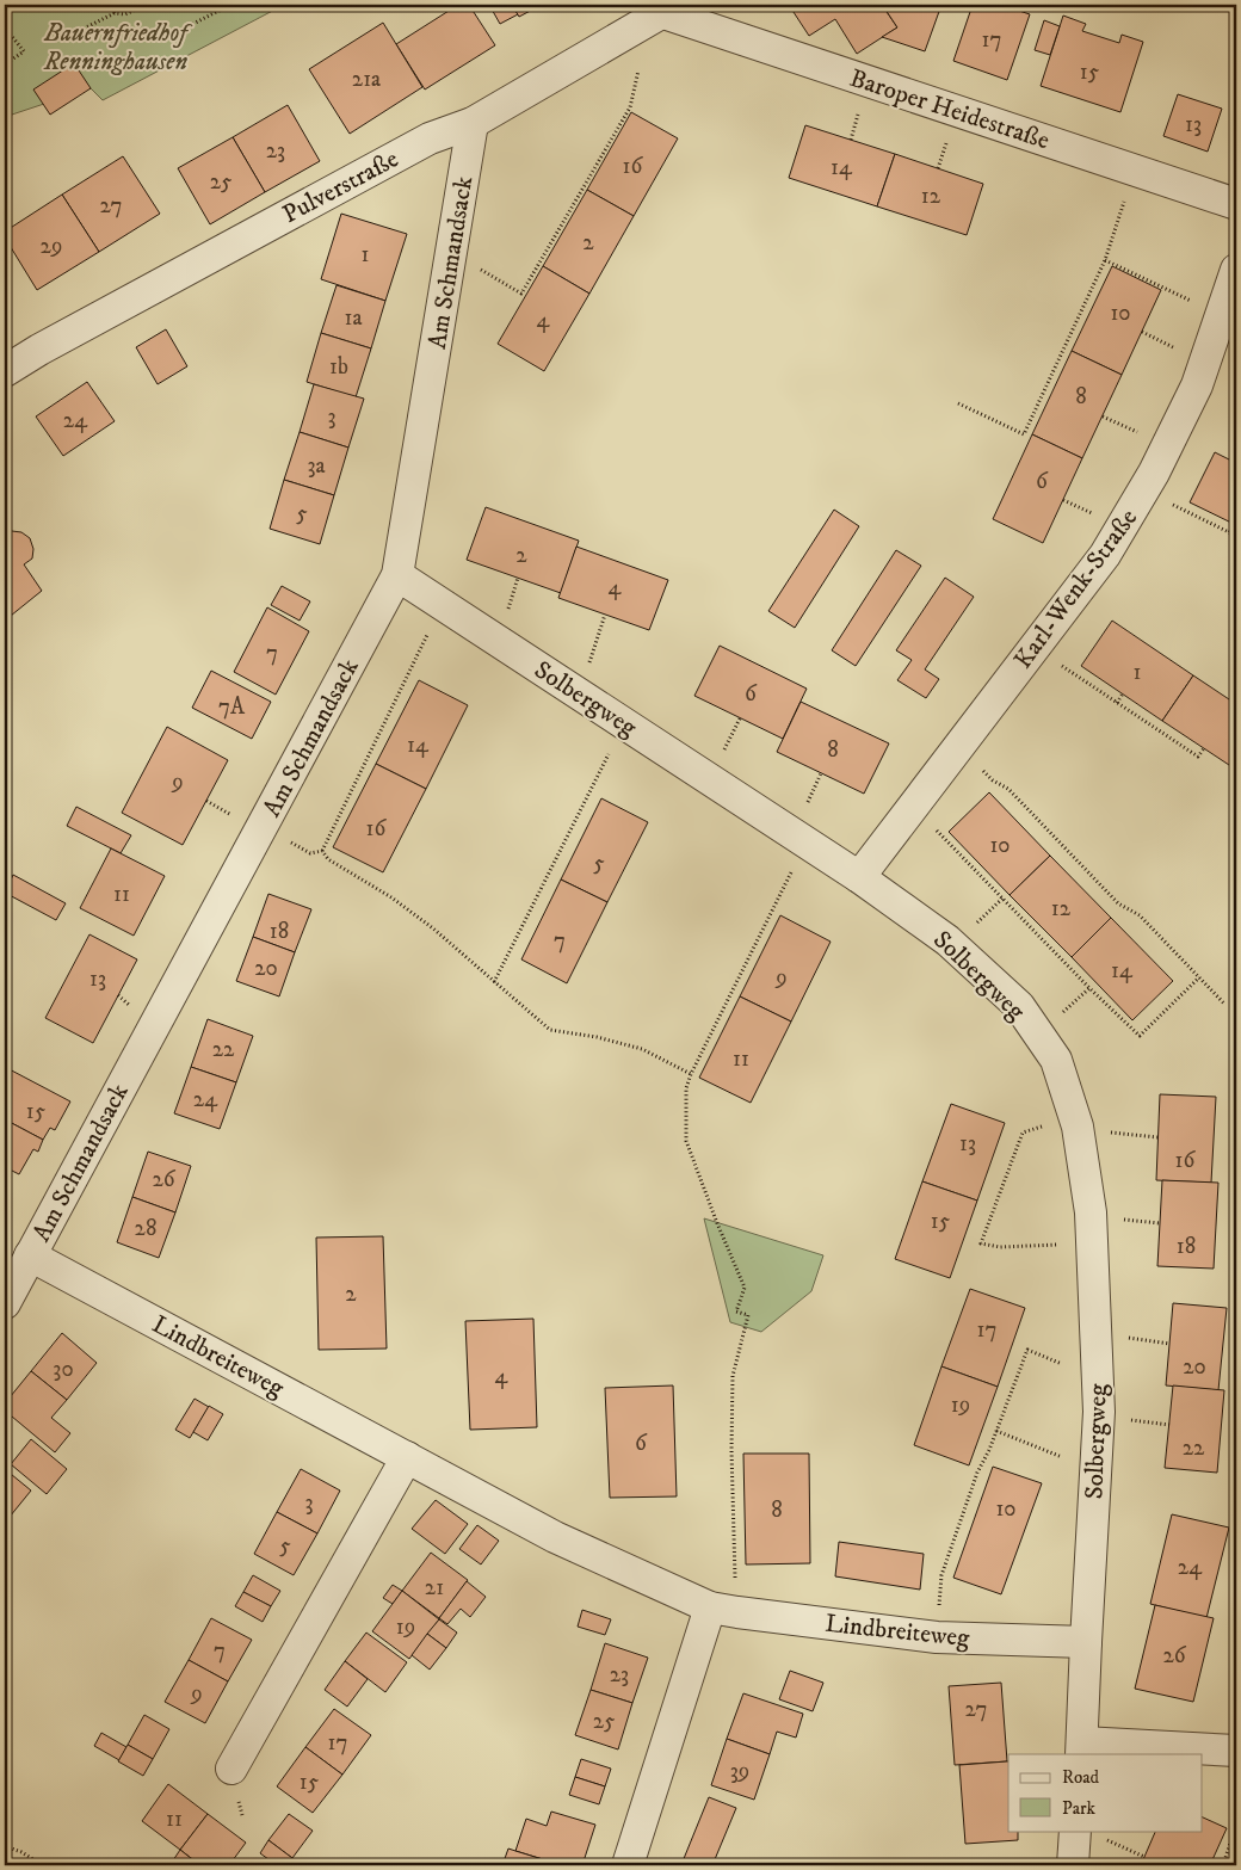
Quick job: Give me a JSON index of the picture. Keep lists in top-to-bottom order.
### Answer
{
  "streets": {
    "street": [
      "Baroper Heidestraße",
      "Pulverstraße",
      "Am Schmandsack",
      "Karl-Wenk-Straße",
      "Solbergweg",
      "Lindbreiteweg"
    ]
  },
  "crossings": [
    ["Baroper Heidestraße", "Pulverstraße"],
    ["Pulverstraße", "Am Schmandsack"],
    ["Am Schmandsack", "Solbergweg"],
    ["Am Schmandsack", "Lindbreiteweg"],
    ["Karl-Wenk-Straße", "Solbergweg"],
    ["Solbergweg", "Lindbreiteweg"]
  ],
  "parks": ["Bauernfriedhof Renninghausen"],
  "house_numbers": [
    "17",
    "15",
    "21a",
    "13",
    "23",
    "16",
    "14",
    "25",
    "12",
    "27",
    "2",
    "29",
    "1",
    "10",
    "1a",
    "4",
    "1b",
    "8",
    "3",
    "24",
    "3a",
    "6",
    "5",
    "2",
    "4",
    "7",
    "1",
    "6",
    "7A",
    "14",
    "8",
    "9",
    "16",
    "10",
    "5",
    "11",
    "12",
    "18",
    "7",
    "20",
    "14",
    "9",
    "13",
    "22",
    "11",
    "24",
    "15",
    "13",
    "16",
    "26",
    "15",
    "28",
    "18",
    "2",
    "17",
    "20",
    "30",
    "4",
    "19",
    "6",
    "22",
    "3",
    "10",
    "8",
    "5",
    "24",
    "21",
    "19",
    "7",
    "26",
    "23",
    "9",
    "27",
    "25",
    "17",
    "39",
    "15",
    "11"
  ],
  "legend": ["Road", "Park"]
}
